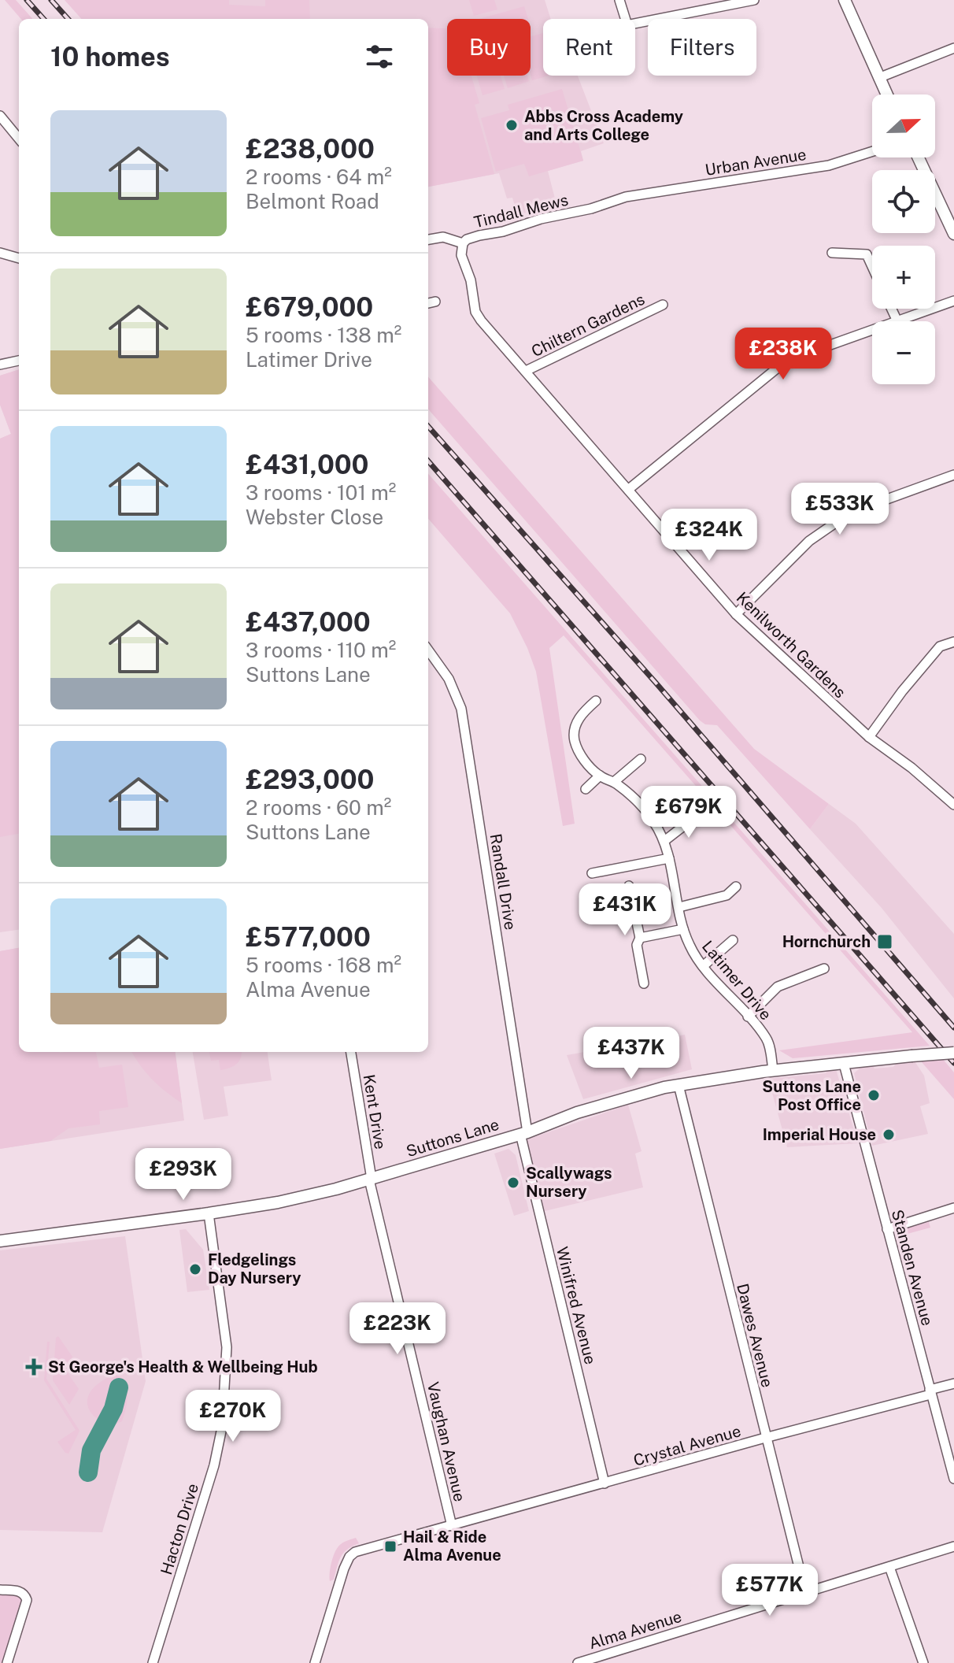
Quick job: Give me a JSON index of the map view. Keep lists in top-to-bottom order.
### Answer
{
  "streets": {
    "street": [
      "Urban Avenue",
      "Tindall Mews",
      "Chiltern Gardens",
      "Kenilworth Gardens",
      "Randall Drive",
      "Latimer Drive",
      "Kent Drive",
      "Suttons Lane",
      "Standen Avenue",
      "Winifred Avenue",
      "Dawes Avenue",
      "Vaughan Avenue",
      "Crystal Avenue",
      "Hacton Drive",
      "Alma Avenue"
    ]
  },
  "crossings": [
    ["Urban Avenue", "Tindall Mews"],
    ["Tindall Mews", "Kenilworth Gardens"],
    ["Chiltern Gardens", "Kenilworth Gardens"],
    ["Randall Drive", "Suttons Lane"],
    ["Randall Drive", "Winifred Avenue"],
    ["Latimer Drive", "Suttons Lane"],
    ["Kent Drive", "Suttons Lane"],
    ["Kent Drive", "Vaughan Avenue"],
    ["Suttons Lane", "Standen Avenue"],
    ["Suttons Lane", "Winifred Avenue"],
    ["Suttons Lane", "Dawes Avenue"],
    ["Suttons Lane", "Vaughan Avenue"],
    ["Suttons Lane", "Hacton Drive"],
    ["Standen Avenue", "Crystal Avenue"],
    ["Winifred Avenue", "Crystal Avenue"],
    ["Dawes Avenue", "Crystal Avenue"],
    ["Dawes Avenue", "Alma Avenue"],
    ["Vaughan Avenue", "Crystal Avenue"]
  ],
  "places": {
    "other": [
      "Abbs Cross Academy and Arts College",
      "Suttons Lane Post Office",
      "Imperial House",
      "Scallywags Nursery",
      "Fledgelings Day Nursery"
    ],
    "transit": ["Hornchurch", "Hail & Ride Alma Avenue"],
    "health": ["St George's Health & Wellbeing Hub"]
  },
  "north": "right",
  "page": {
    "chip": ["Buy", "Rent", "Filters"],
    "heading": "10 homes",
    "map_buttons": ["+", "−"],
    "list": [
      {
        "name": "£238,000",
        "note": "2 rooms · 64 m² · Belmont Road"
      },
      {
        "name": "£679,000",
        "note": "5 rooms · 138 m² · Latimer Drive"
      },
      {
        "name": "£431,000",
        "note": "3 rooms · 101 m² · Webster Close"
      },
      {
        "name": "£437,000",
        "note": "3 rooms · 110 m² · Suttons Lane"
      },
      {
        "name": "£293,000",
        "note": "2 rooms · 60 m² · Suttons Lane"
      },
      {
        "name": "£577,000",
        "note": "5 rooms · 168 m² · Alma Avenue"
      }
    ],
    "price": [
      "£238K",
      "£533K",
      "£324K",
      "£679K",
      "£431K",
      "£437K",
      "£293K",
      "£223K",
      "£270K",
      "£577K"
    ]
  }
}
